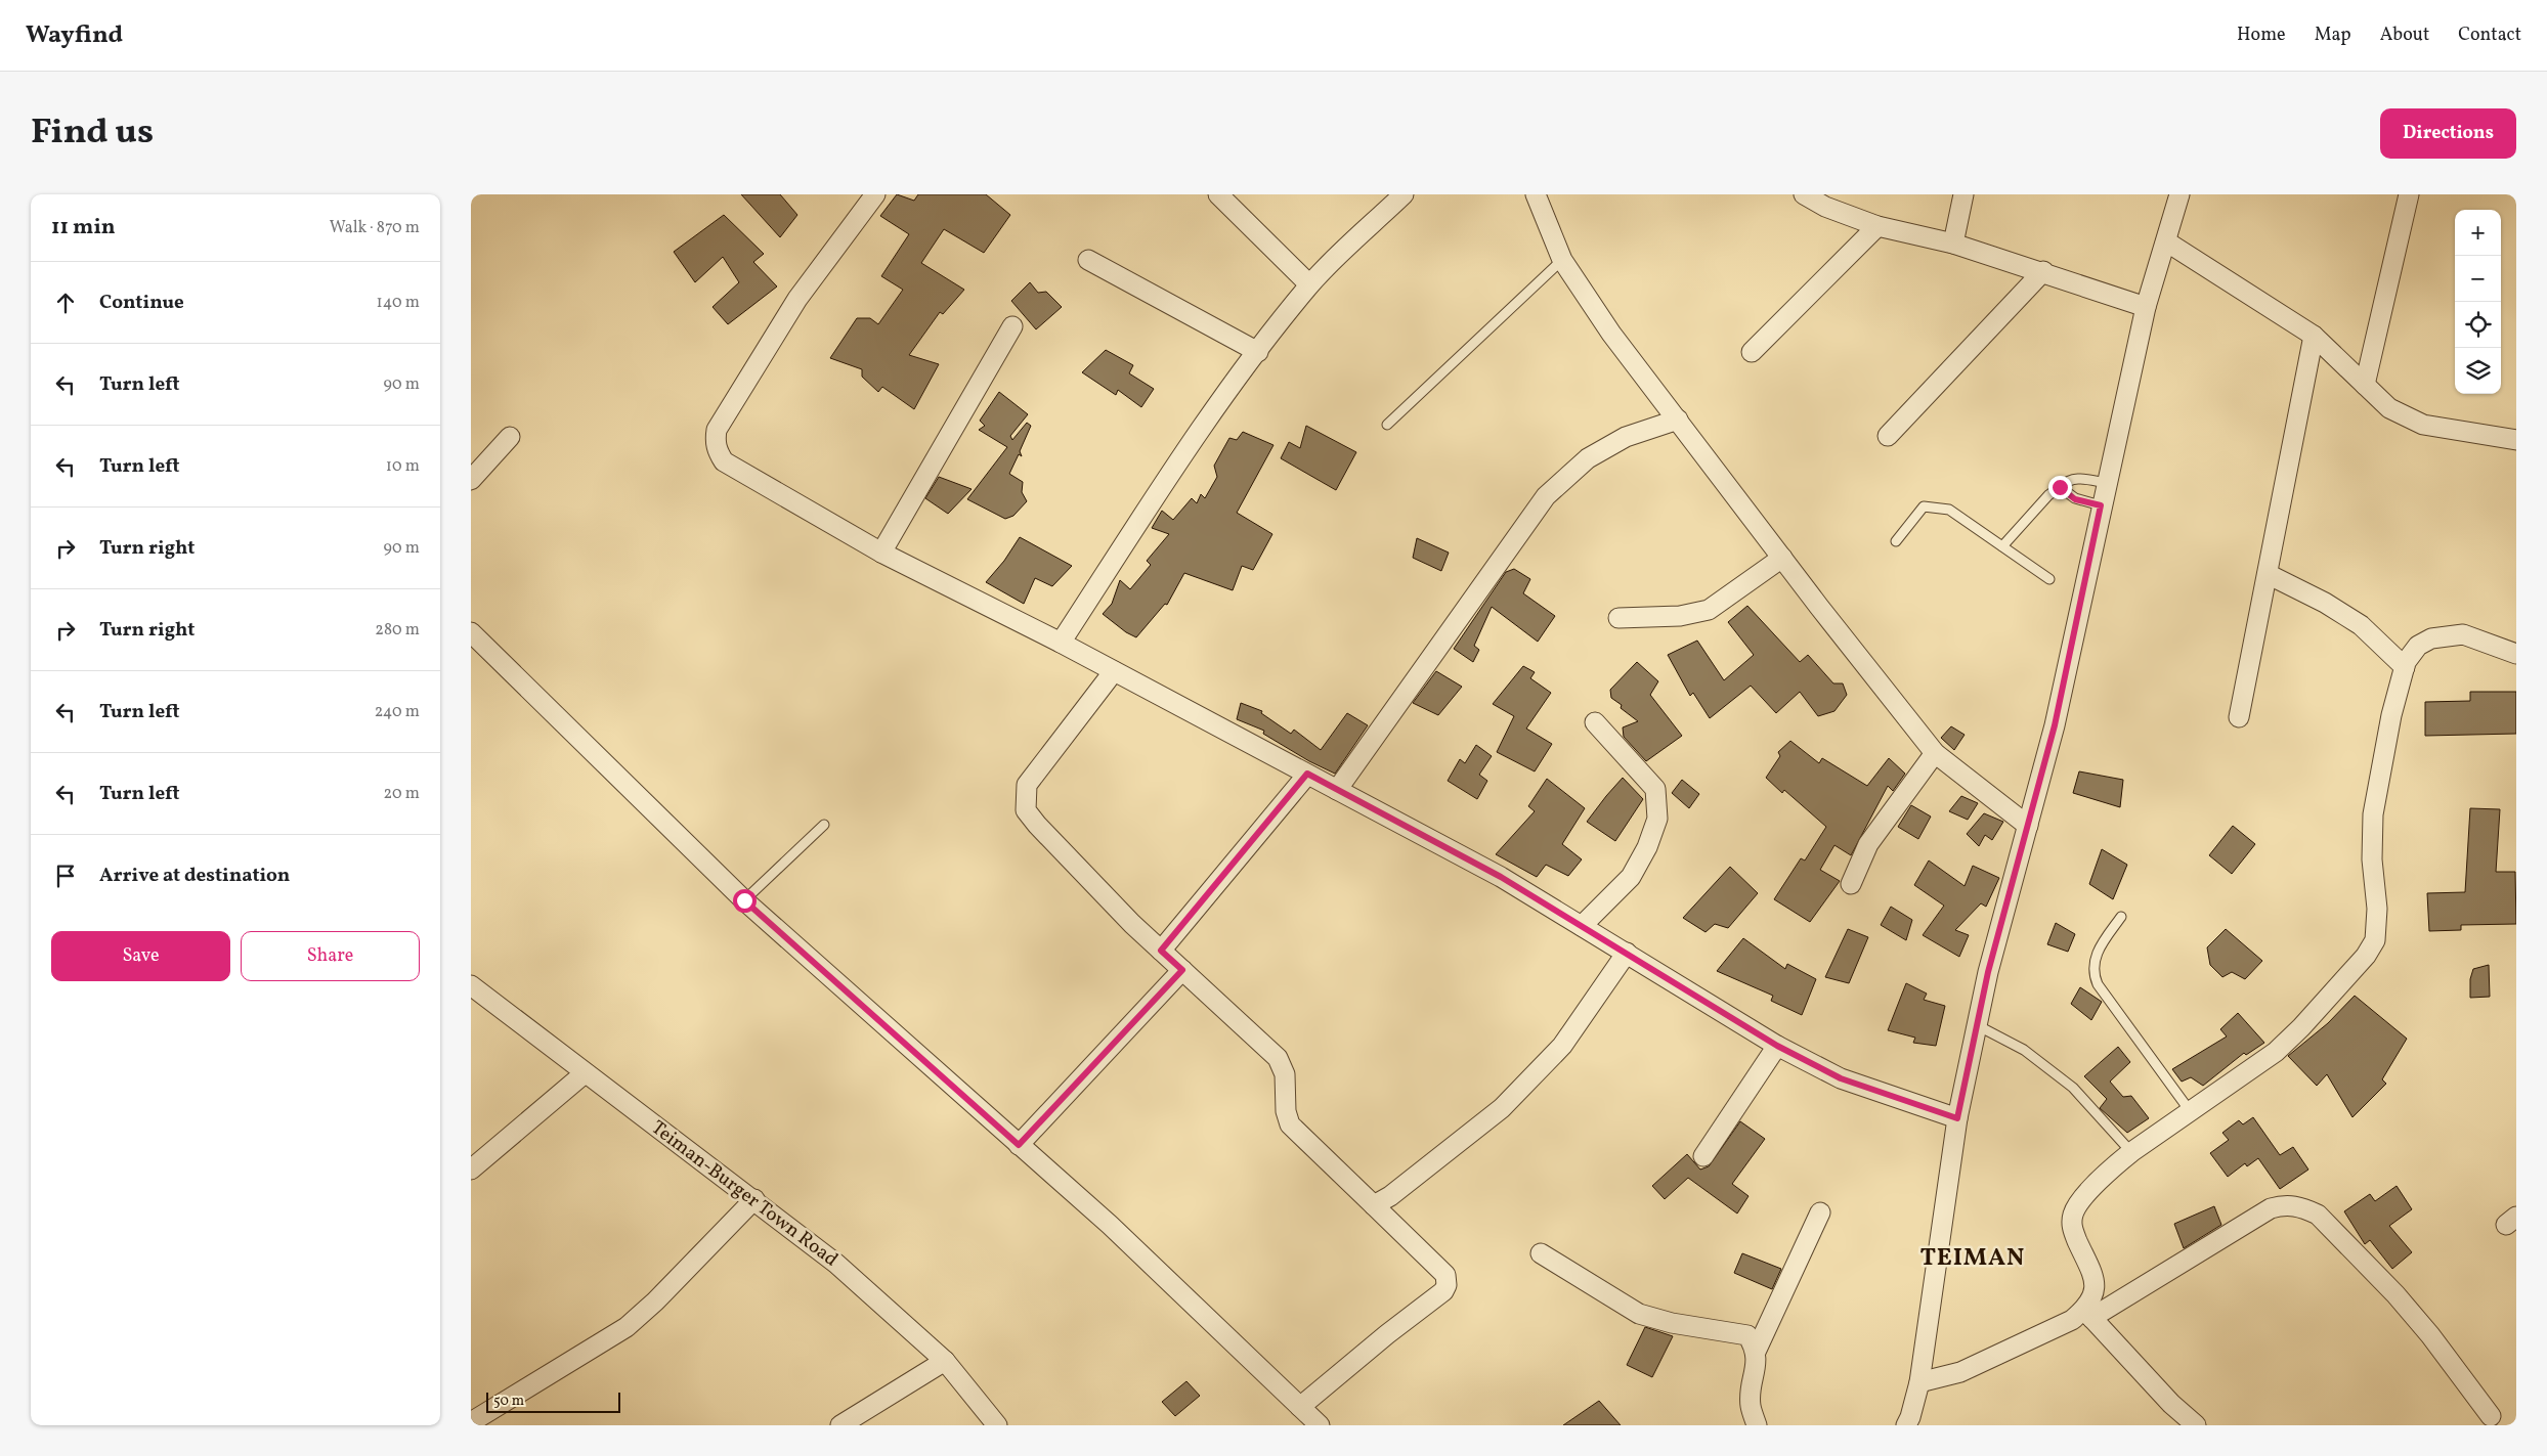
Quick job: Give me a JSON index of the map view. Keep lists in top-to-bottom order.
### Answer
{
  "streets": {
    "street": ["Teiman-Burger Town Road"]
  },
  "districts": ["TEIMAN"],
  "scale_bar": "50 m",
  "page": {
    "header": "Wayfind",
    "nav": [
      "Home",
      "Map",
      "About",
      "Contact"
    ],
    "title": "Find us",
    "buttons": [
      "Directions",
      ["Save", "Share"]
    ],
    "heading": ["11 min", "Walk · 870 m"],
    "map_buttons": ["+", "−"],
    "list": [
      ["Continue", "140 m"],
      ["Turn left", "90 m"],
      ["Turn left", "10 m"],
      ["Turn right", "90 m"],
      ["Turn right", "280 m"],
      ["Turn left", "240 m"],
      ["Turn left", "20 m"],
      "Arrive at destination"
    ],
    "scale": "50 m"
  }
}
